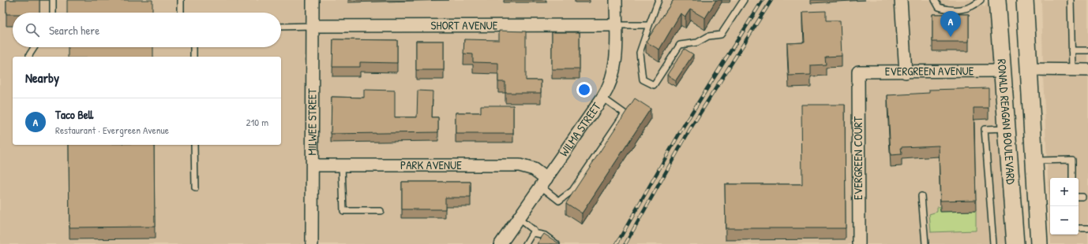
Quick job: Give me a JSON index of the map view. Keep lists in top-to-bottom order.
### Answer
{
  "streets": {
    "main road": ["RONALD REAGAN BOULEVARD"],
    "street": [
      "SHORT AVENUE",
      "EVERGREEN AVENUE",
      "MILWEE STREET",
      "WILMA STREET",
      "EVERGREEN COURT",
      "PARK AVENUE"
    ]
  },
  "crossings": [
    ["SHORT AVENUE", "MILWEE STREET"],
    ["SHORT AVENUE", "WILMA STREET"],
    ["EVERGREEN AVENUE", "RONALD REAGAN BOULEVARD"],
    ["EVERGREEN AVENUE", "EVERGREEN COURT"],
    ["MILWEE STREET", "PARK AVENUE"],
    ["WILMA STREET", "PARK AVENUE"]
  ],
  "page": {
    "pins": "A",
    "search": "Search here",
    "heading": "Nearby",
    "list": [
      {
        "mark": "A",
        "name": "Taco Bell",
        "note": "Restaurant · Evergreen Avenue",
        "value": "210 m"
      }
    ],
    "map_buttons": ["+", "−"]
  }
}
